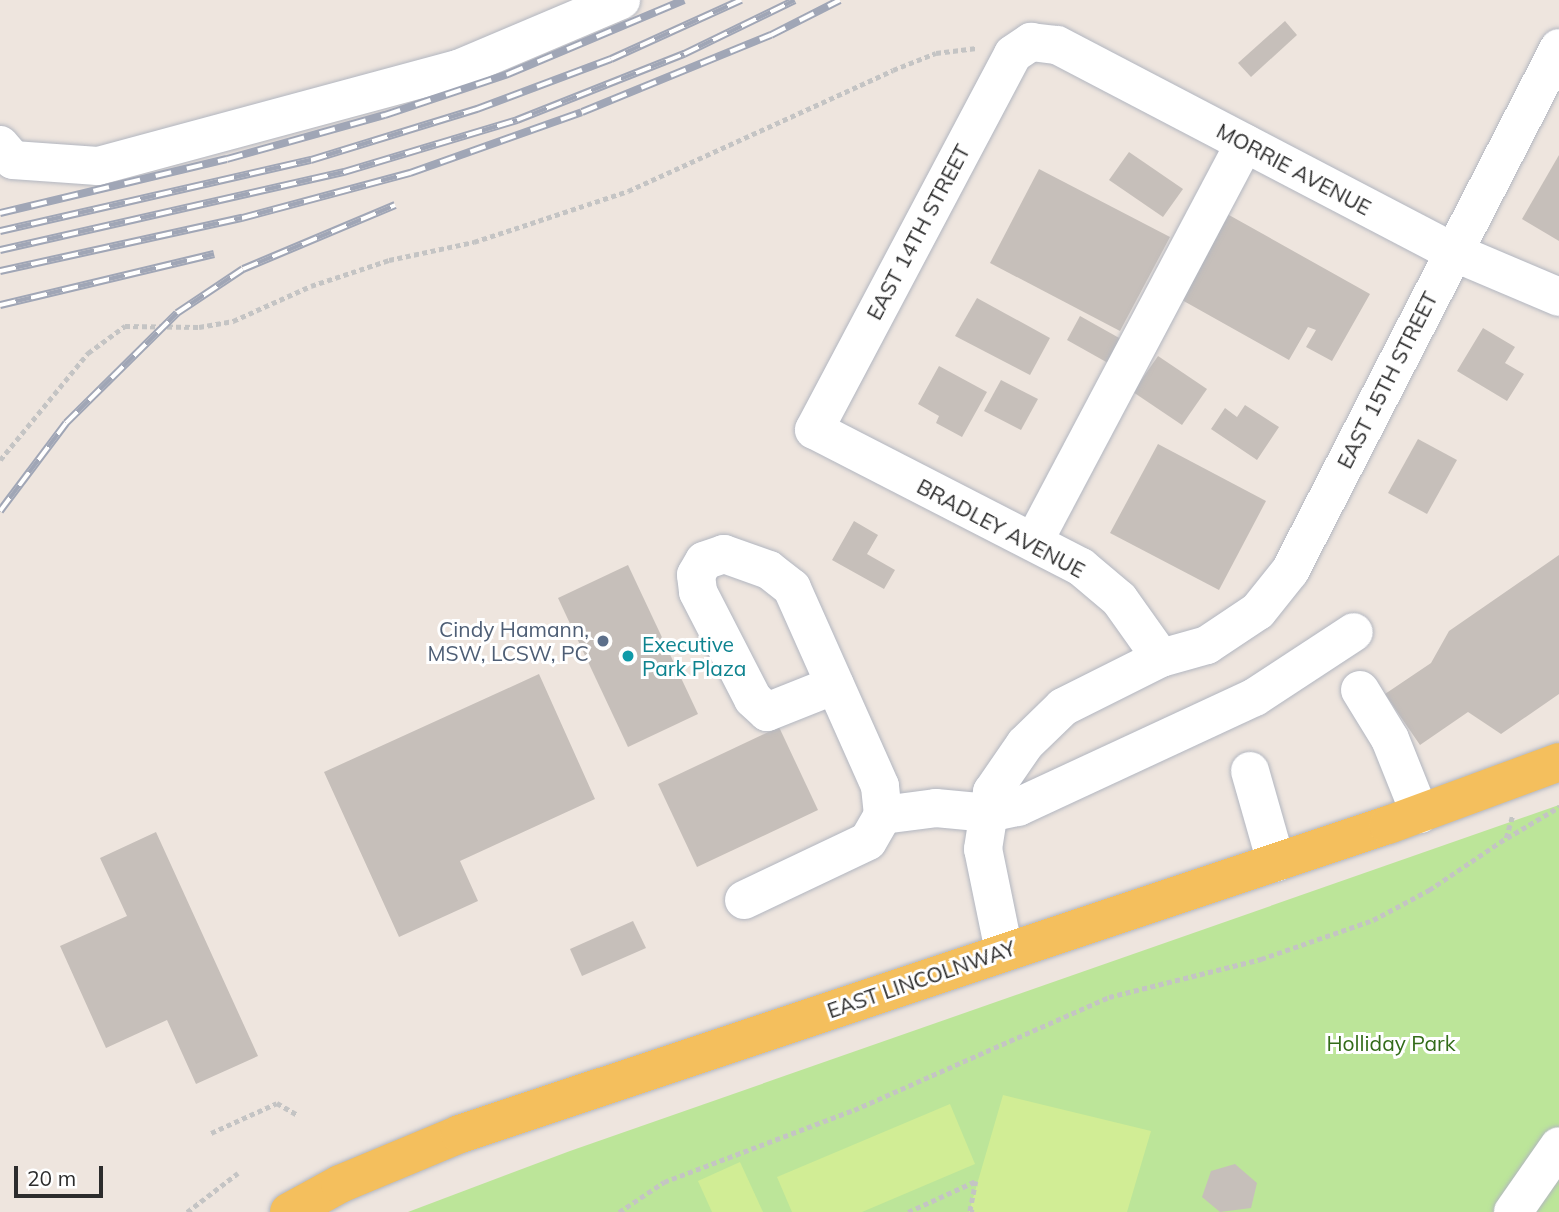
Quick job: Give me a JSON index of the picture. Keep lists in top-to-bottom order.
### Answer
{
  "streets": {
    "main road": ["EAST LINCOLNWAY"],
    "street": [
      "MORRIE AVENUE",
      "EAST 14TH STREET",
      "EAST 15TH STREET",
      "BRADLEY AVENUE"
    ]
  },
  "crossings": [
    ["MORRIE AVENUE", "EAST 14TH STREET"],
    ["MORRIE AVENUE", "EAST 15TH STREET"],
    ["EAST 14TH STREET", "BRADLEY AVENUE"],
    ["EAST 15TH STREET", "BRADLEY AVENUE"],
    ["EAST 15TH STREET", "EAST LINCOLNWAY"]
  ],
  "parks": ["Holliday Park"],
  "places": ["Cindy Hamann, MSW, LCSW, PC", "Executive Park Plaza"],
  "scale_bar": "20 m"
}
